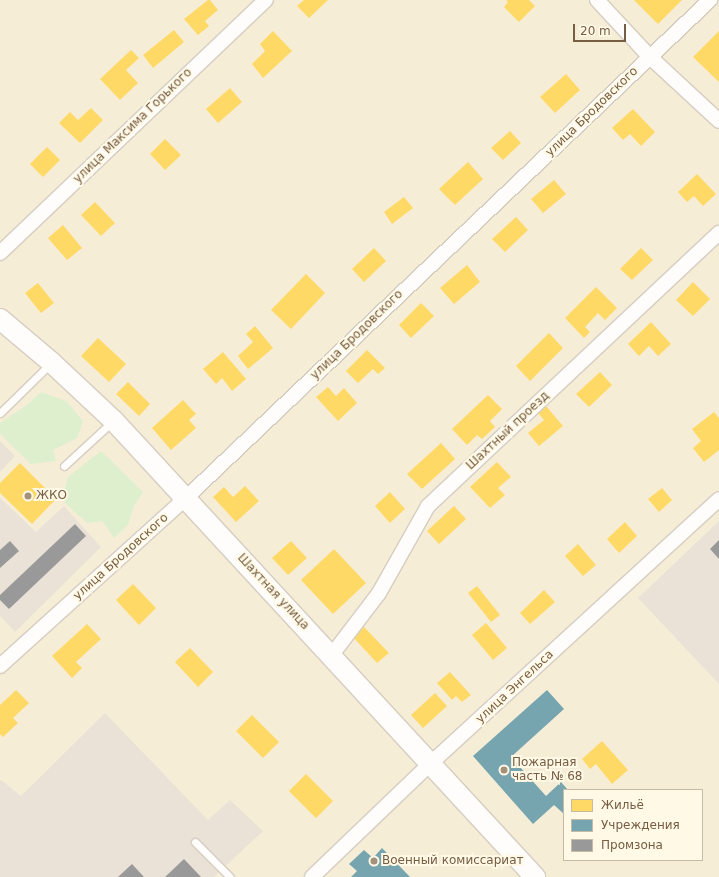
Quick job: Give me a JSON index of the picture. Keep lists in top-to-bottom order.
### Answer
{
  "streets": {
    "main road": ["Шахтная улица"],
    "street": [
      "улица Бродовского",
      "улица Максима Горького",
      "Шахтный проезд",
      "улица Энгельса"
    ]
  },
  "crossings": [
    ["улица Бродовского", "Шахтная улица"],
    ["Шахтный проезд", "Шахтная улица"],
    ["Шахтная улица", "улица Энгельса"]
  ],
  "places": ["ЖКО", "Пожарная часть № 68", "Военный комиссариат"],
  "legend": ["Жильё", "Учреждения", "Промзона"],
  "scale_bar": "20 m"
}
